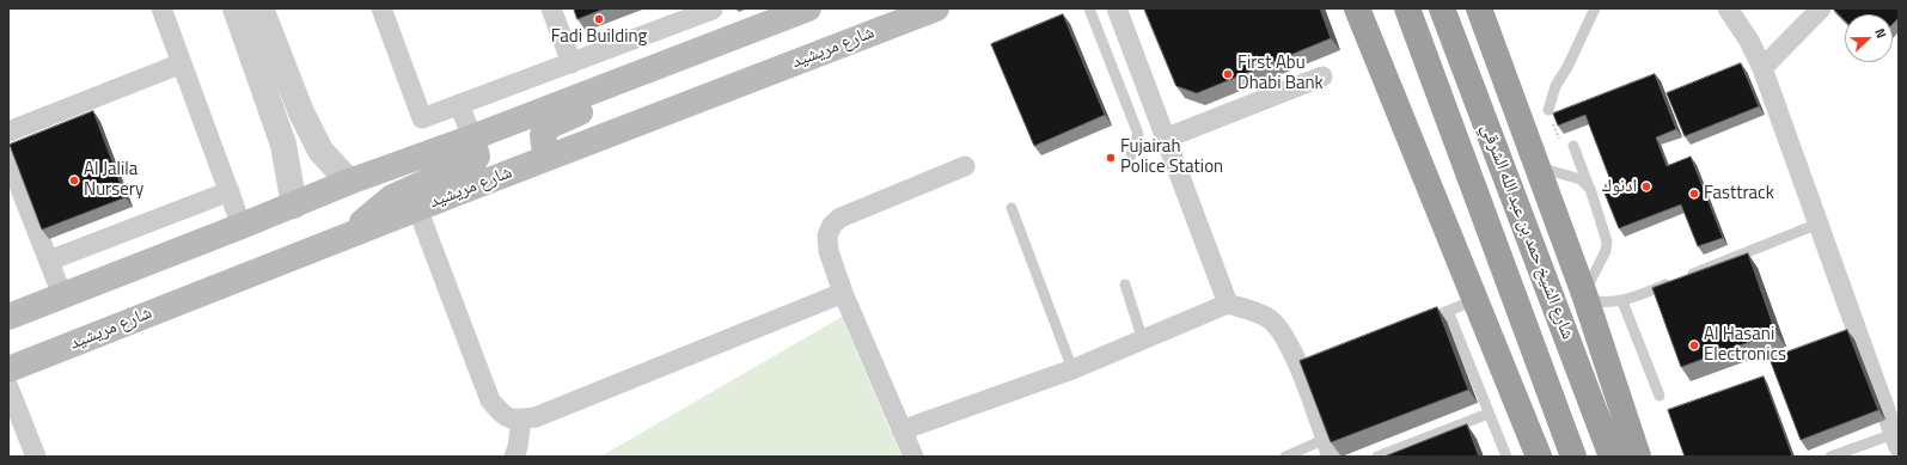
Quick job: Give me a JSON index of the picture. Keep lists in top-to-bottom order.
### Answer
{
  "streets": {
    "highway": ["شارع الشيخ حمد بن عبد الله الشرقي"],
    "main road": ["شارع مريشيد"]
  },
  "places": [
    "Fadi Building",
    "First Abu Dhabi Bank",
    "Fujairah Police Station",
    "Al Jalila Nursery",
    "ادنوك",
    "Fasttrack",
    "Al Hasani Electronics"
  ],
  "north": "right"
}
